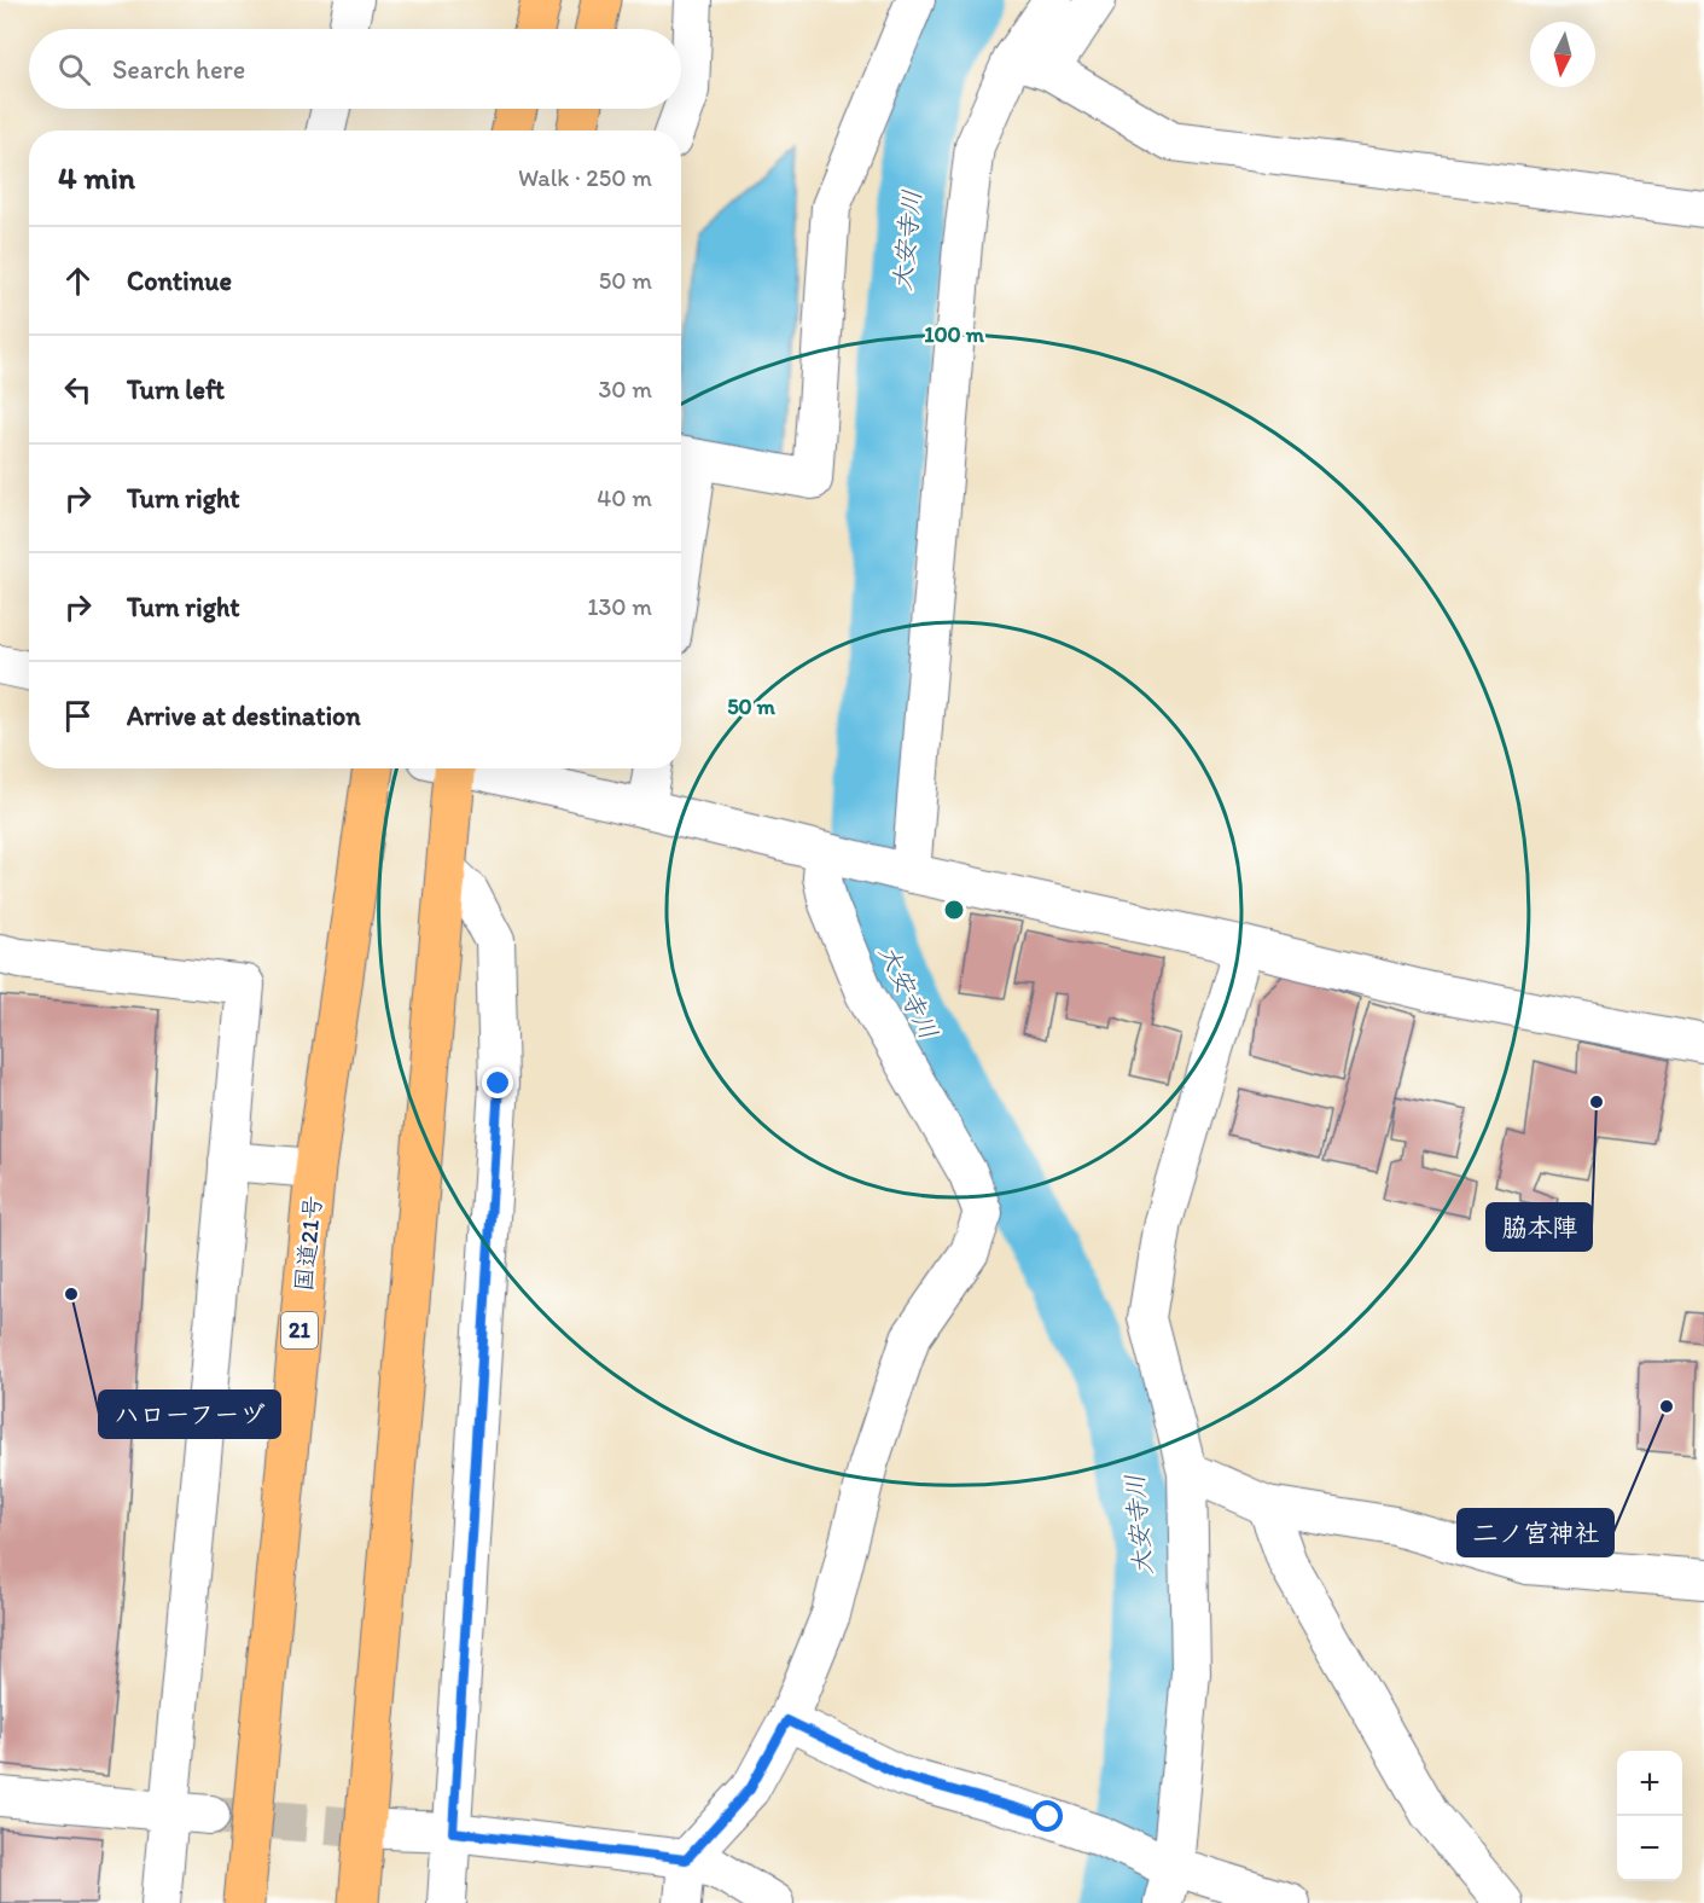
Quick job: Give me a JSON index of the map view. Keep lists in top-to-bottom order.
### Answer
{
  "streets": {
    "highway": ["国道21号", "21"]
  },
  "water": ["大安寺川"],
  "places": ["脇本陣", "ハローフーヅ", "二ノ宮神社"],
  "north": "bottom",
  "page": {
    "search": "Search here",
    "heading": ["4 min", "Walk · 250 m"],
    "list": [
      ["Continue", "50 m"],
      ["Turn left", "30 m"],
      ["Turn right", "40 m"],
      ["Turn right", "130 m"],
      "Arrive at destination"
    ],
    "map_buttons": ["+", "−"]
  },
  "rings": ["100 m", "50 m"]
}
